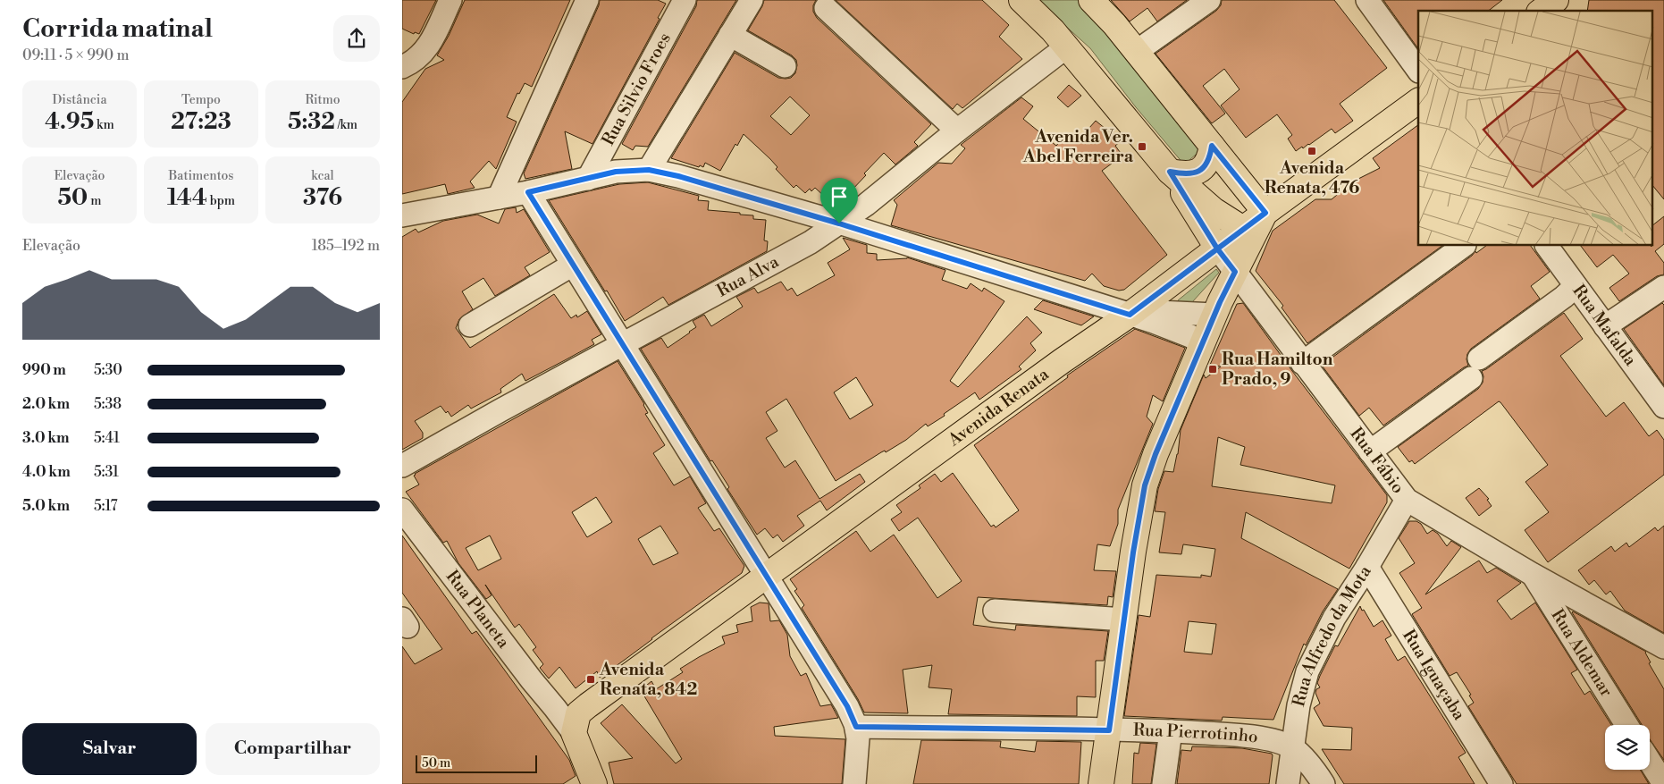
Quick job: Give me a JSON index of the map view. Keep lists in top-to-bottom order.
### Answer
{
  "streets": {
    "main road": ["Avenida Renata", "Rua Planeta"],
    "street": [
      "Rua Silvio Froes",
      "Rua Alva",
      "Rua Mafalda",
      "Rua Fábio",
      "Rua Alfredo da Mota",
      "Rua Aldemar",
      "Rua Iguaçaba",
      "Rua Pierrotinho"
    ]
  },
  "crossings": [
    ["Avenida Renata", "Rua Fábio"],
    ["Avenida Renata", "Rua Planeta"],
    ["Rua Fábio", "Rua Alfredo da Mota"],
    ["Rua Fábio", "Rua Aldemar"],
    ["Rua Alfredo da Mota", "Rua Iguaçaba"],
    ["Rua Alfredo da Mota", "Rua Pierrotinho"]
  ],
  "places": {
    "transit": [
      "Avenida Ver. Abel Ferreira",
      "Avenida Renata, 476",
      "Rua Hamilton Prado, 9",
      "Avenida Renata, 842"
    ]
  },
  "scale_bar": "50 m",
  "page": {
    "heading": ["Corrida matinal", "09:11 · 5 × 990 m"],
    "stats": [
      ["Distância", "4.95 km"],
      ["Tempo", "27:23"],
      ["Ritmo", "5:32 /km"],
      ["Elevação", "50 m"],
      ["Batimentos", "144 bpm"],
      ["kcal", "376"]
    ],
    "chart": ["Elevação", "185–192 m"],
    "list": [
      {
        "name": "990 m",
        "note": "5:30"
      },
      {
        "name": "2.0 km",
        "note": "5:38"
      },
      {
        "name": "3.0 km",
        "note": "5:41"
      },
      {
        "name": "4.0 km",
        "note": "5:31"
      },
      {
        "name": "5.0 km",
        "note": "5:17"
      }
    ],
    "buttons": ["Salvar", "Compartilhar"],
    "scale": "50 m"
  }
}
